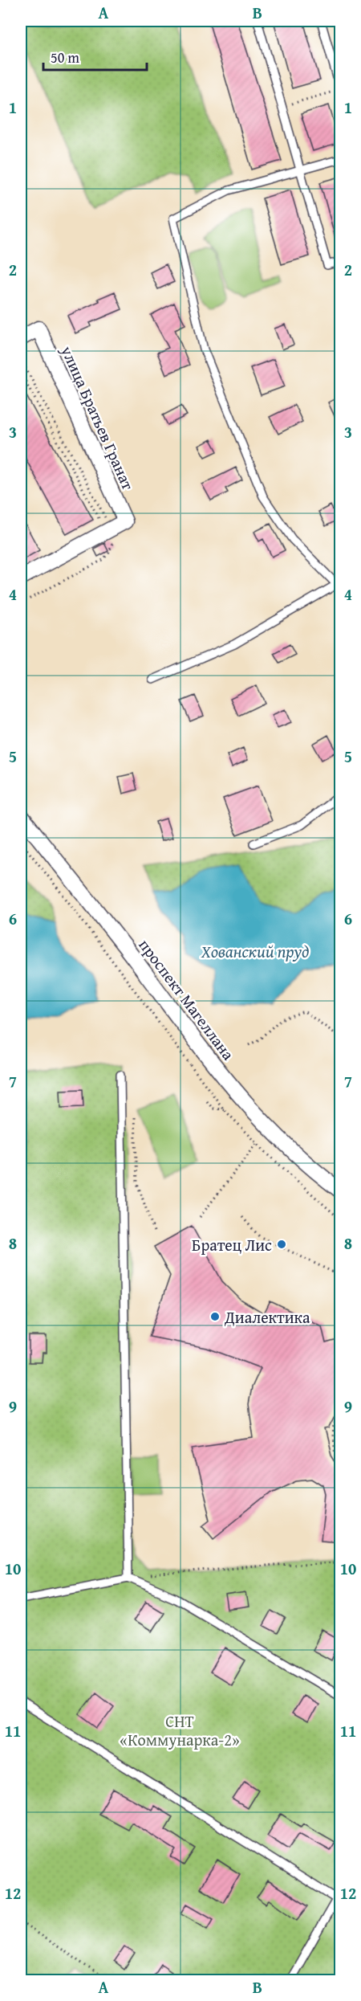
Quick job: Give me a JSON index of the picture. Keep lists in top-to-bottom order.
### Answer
{
  "streets": {
    "street": ["улица Братьев Гранат", "проспект Магеллана"]
  },
  "water": ["Хованский пруд"],
  "parks": ["СНТ «Коммунарка-2»"],
  "places": ["Братец Лис", "Диалектика"],
  "scale_bar": "50 m",
  "grid": {
    "columns": ["A", "B"],
    "rows": [
      "1",
      "2",
      "3",
      "4",
      "5",
      "6",
      "7",
      "8",
      "9",
      "10",
      "11",
      "12"
    ]
  }
}
